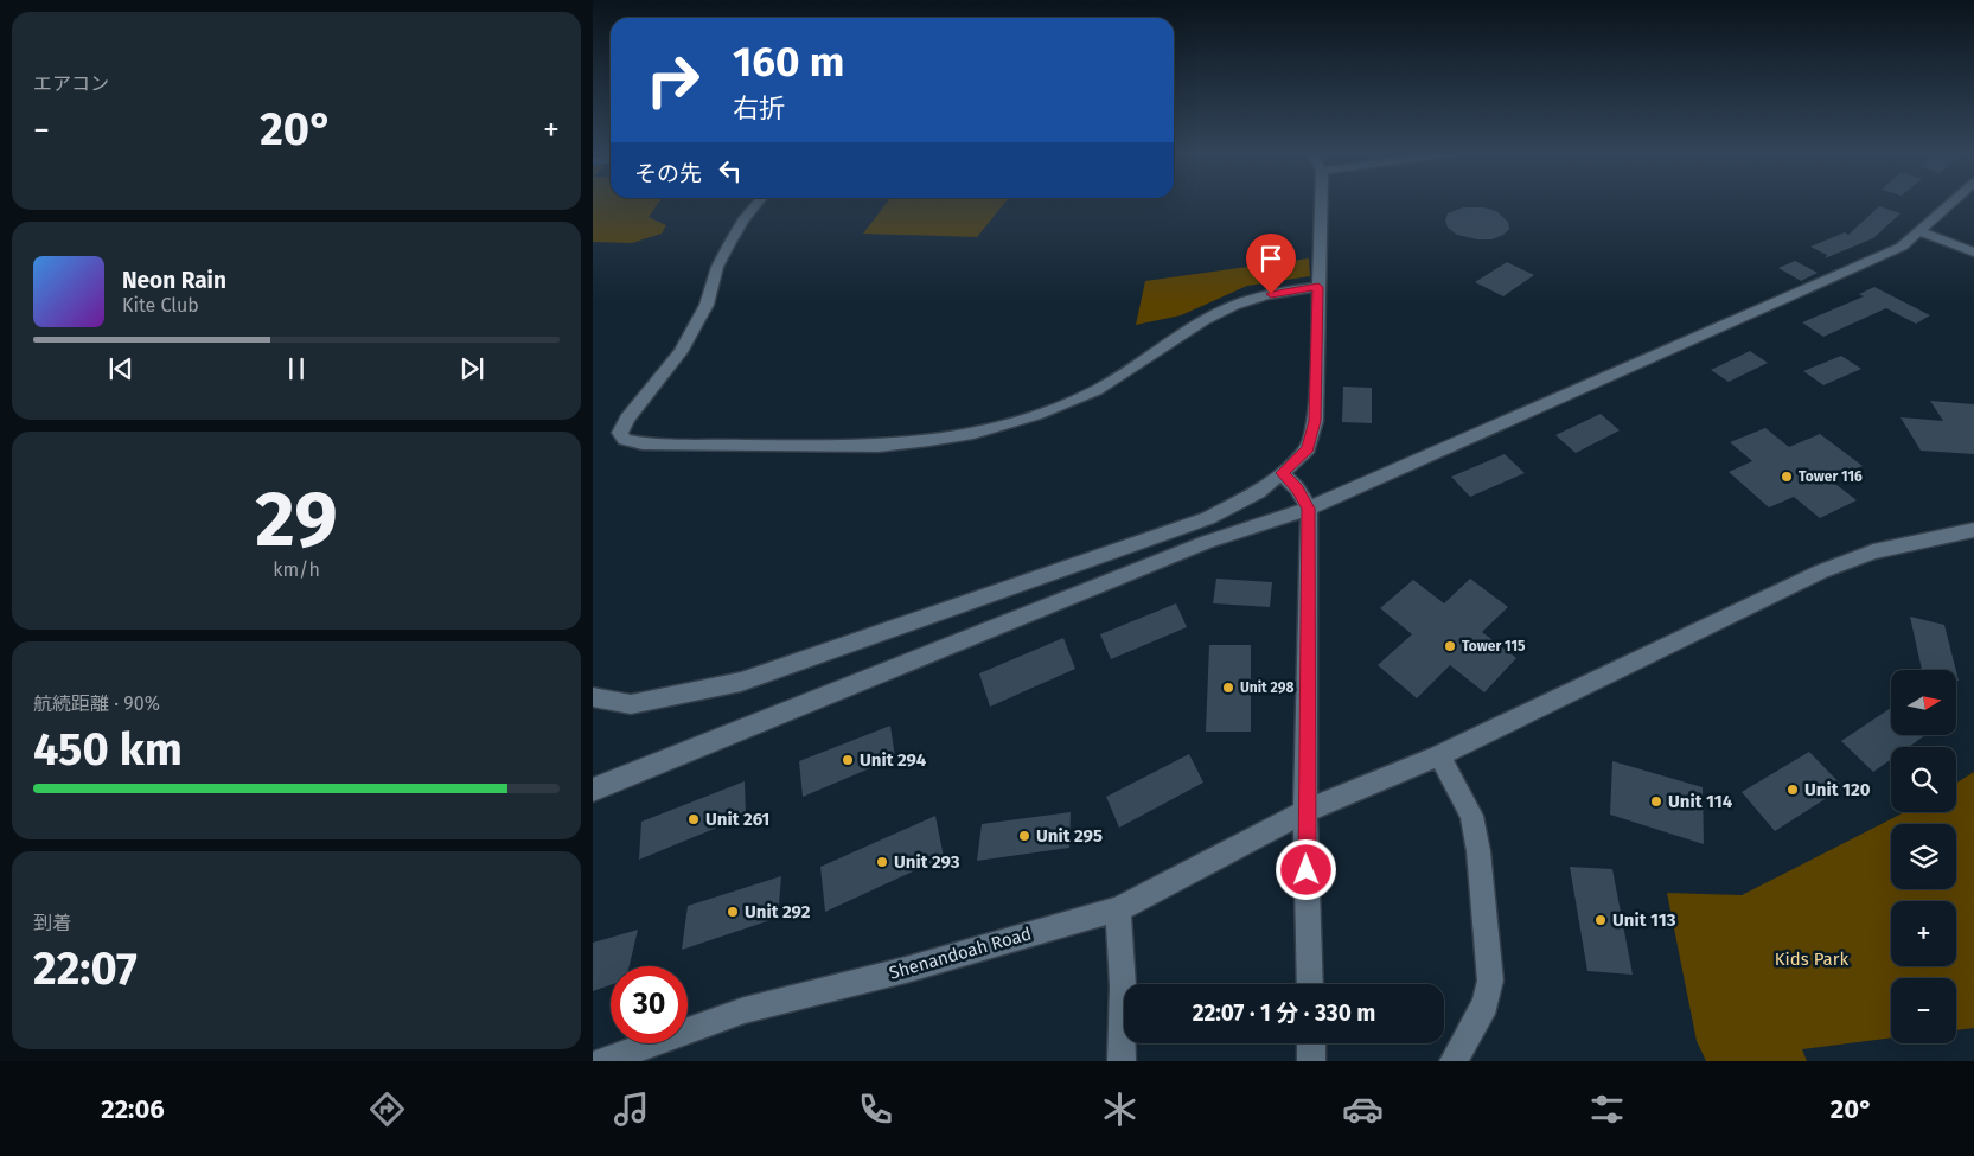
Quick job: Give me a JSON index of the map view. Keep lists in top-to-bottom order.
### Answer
{
  "streets": {
    "street": ["Shenandoah Road"]
  },
  "parks": ["Kids Park"],
  "places": [
    "Tower 116",
    "Tower 115",
    "Unit 298",
    "Unit 294",
    "Unit 120",
    "Unit 114",
    "Unit 261",
    "Unit 295",
    "Unit 293",
    "Unit 292",
    "Unit 113"
  ],
  "north": "right",
  "page": {
    "tile": [
      "エアコン",
      ["29", "km/h"],
      ["航続距離 · 90%", "450 km"],
      ["到着", "22:07"]
    ],
    "turn": ["160 m", "右折"],
    "heat": ["−", "20°", "+"],
    "then": "その先",
    "song": ["Neon Rain", "Kite Club"],
    "map_buttons": ["+", "−"],
    "limit": "30",
    "trip": "22:07 · 1 分 · 330 m",
    "tabs": ["22:06", "20°"]
  }
}
